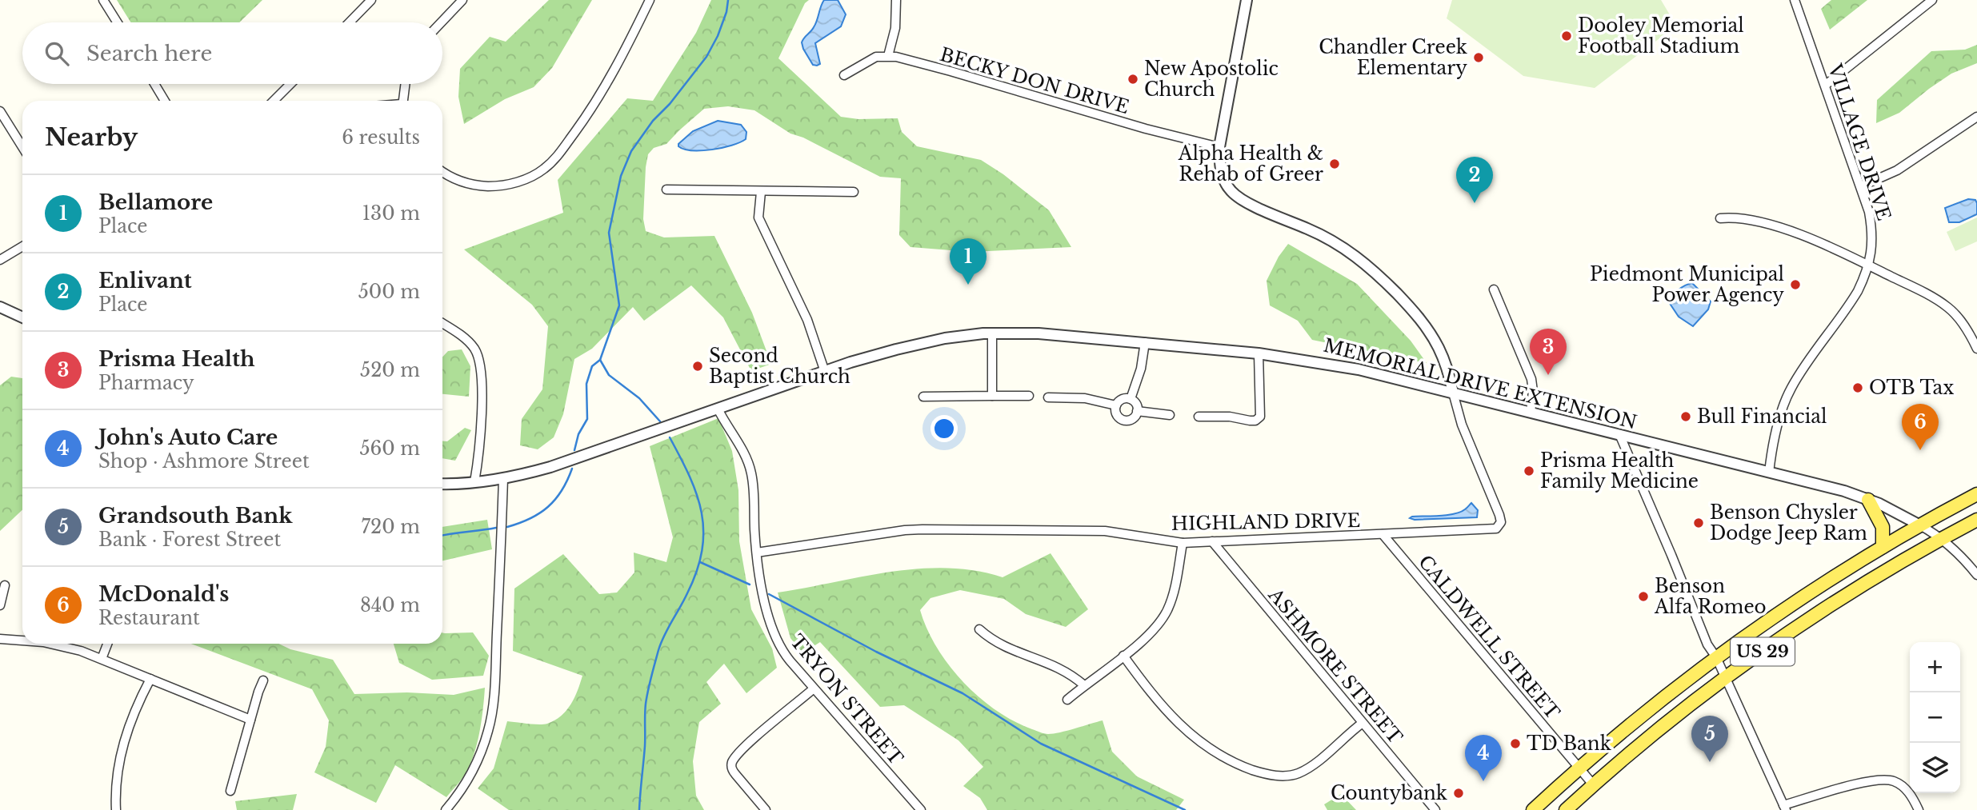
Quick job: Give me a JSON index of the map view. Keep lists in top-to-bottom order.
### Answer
{
  "streets": {
    "main road": ["US 29"],
    "street": [
      "BECKY DON DRIVE",
      "VILLAGE DRIVE",
      "MEMORIAL DRIVE EXTENSION",
      "HIGHLAND DRIVE",
      "CALDWELL STREET",
      "ASHMORE STREET",
      "TRYON STREET"
    ]
  },
  "crossings": [
    ["VILLAGE DRIVE", "MEMORIAL DRIVE EXTENSION"],
    ["MEMORIAL DRIVE EXTENSION", "HIGHLAND DRIVE"],
    ["MEMORIAL DRIVE EXTENSION", "US 29"],
    ["MEMORIAL DRIVE EXTENSION", "TRYON STREET"],
    ["HIGHLAND DRIVE", "CALDWELL STREET"],
    ["HIGHLAND DRIVE", "ASHMORE STREET"],
    ["HIGHLAND DRIVE", "TRYON STREET"],
    ["CALDWELL STREET", "US 29"]
  ],
  "places": [
    "Dooley Memorial Football Stadium",
    "Chandler Creek Elementary",
    "New Apostolic Church",
    "Alpha Health & Rehab of Greer",
    "Piedmont Municipal Power Agency",
    "Second Baptist Church",
    "OTB Tax",
    "Bull Financial",
    "Prisma Health Family Medicine",
    "Benson Chysler Dodge Jeep Ram",
    "Benson Alfa Romeo",
    "TD Bank",
    "Countybank"
  ],
  "page": {
    "search": "Search here",
    "heading": ["Nearby", "6 results"],
    "pins": [
      "2",
      "1",
      "3",
      "6",
      "5",
      "4"
    ],
    "list": [
      {
        "mark": "1",
        "name": "Bellamore",
        "note": "Place",
        "value": "130 m"
      },
      {
        "mark": "2",
        "name": "Enlivant",
        "note": "Place",
        "value": "500 m"
      },
      {
        "mark": "3",
        "name": "Prisma Health",
        "note": "Pharmacy",
        "value": "520 m"
      },
      {
        "mark": "4",
        "name": "John's Auto Care",
        "note": "Shop · Ashmore Street",
        "value": "560 m"
      },
      {
        "mark": "5",
        "name": "Grandsouth Bank",
        "note": "Bank · Forest Street",
        "value": "720 m"
      },
      {
        "mark": "6",
        "name": "McDonald's",
        "note": "Restaurant",
        "value": "840 m"
      }
    ],
    "map_buttons": ["+", "−"]
  }
}
